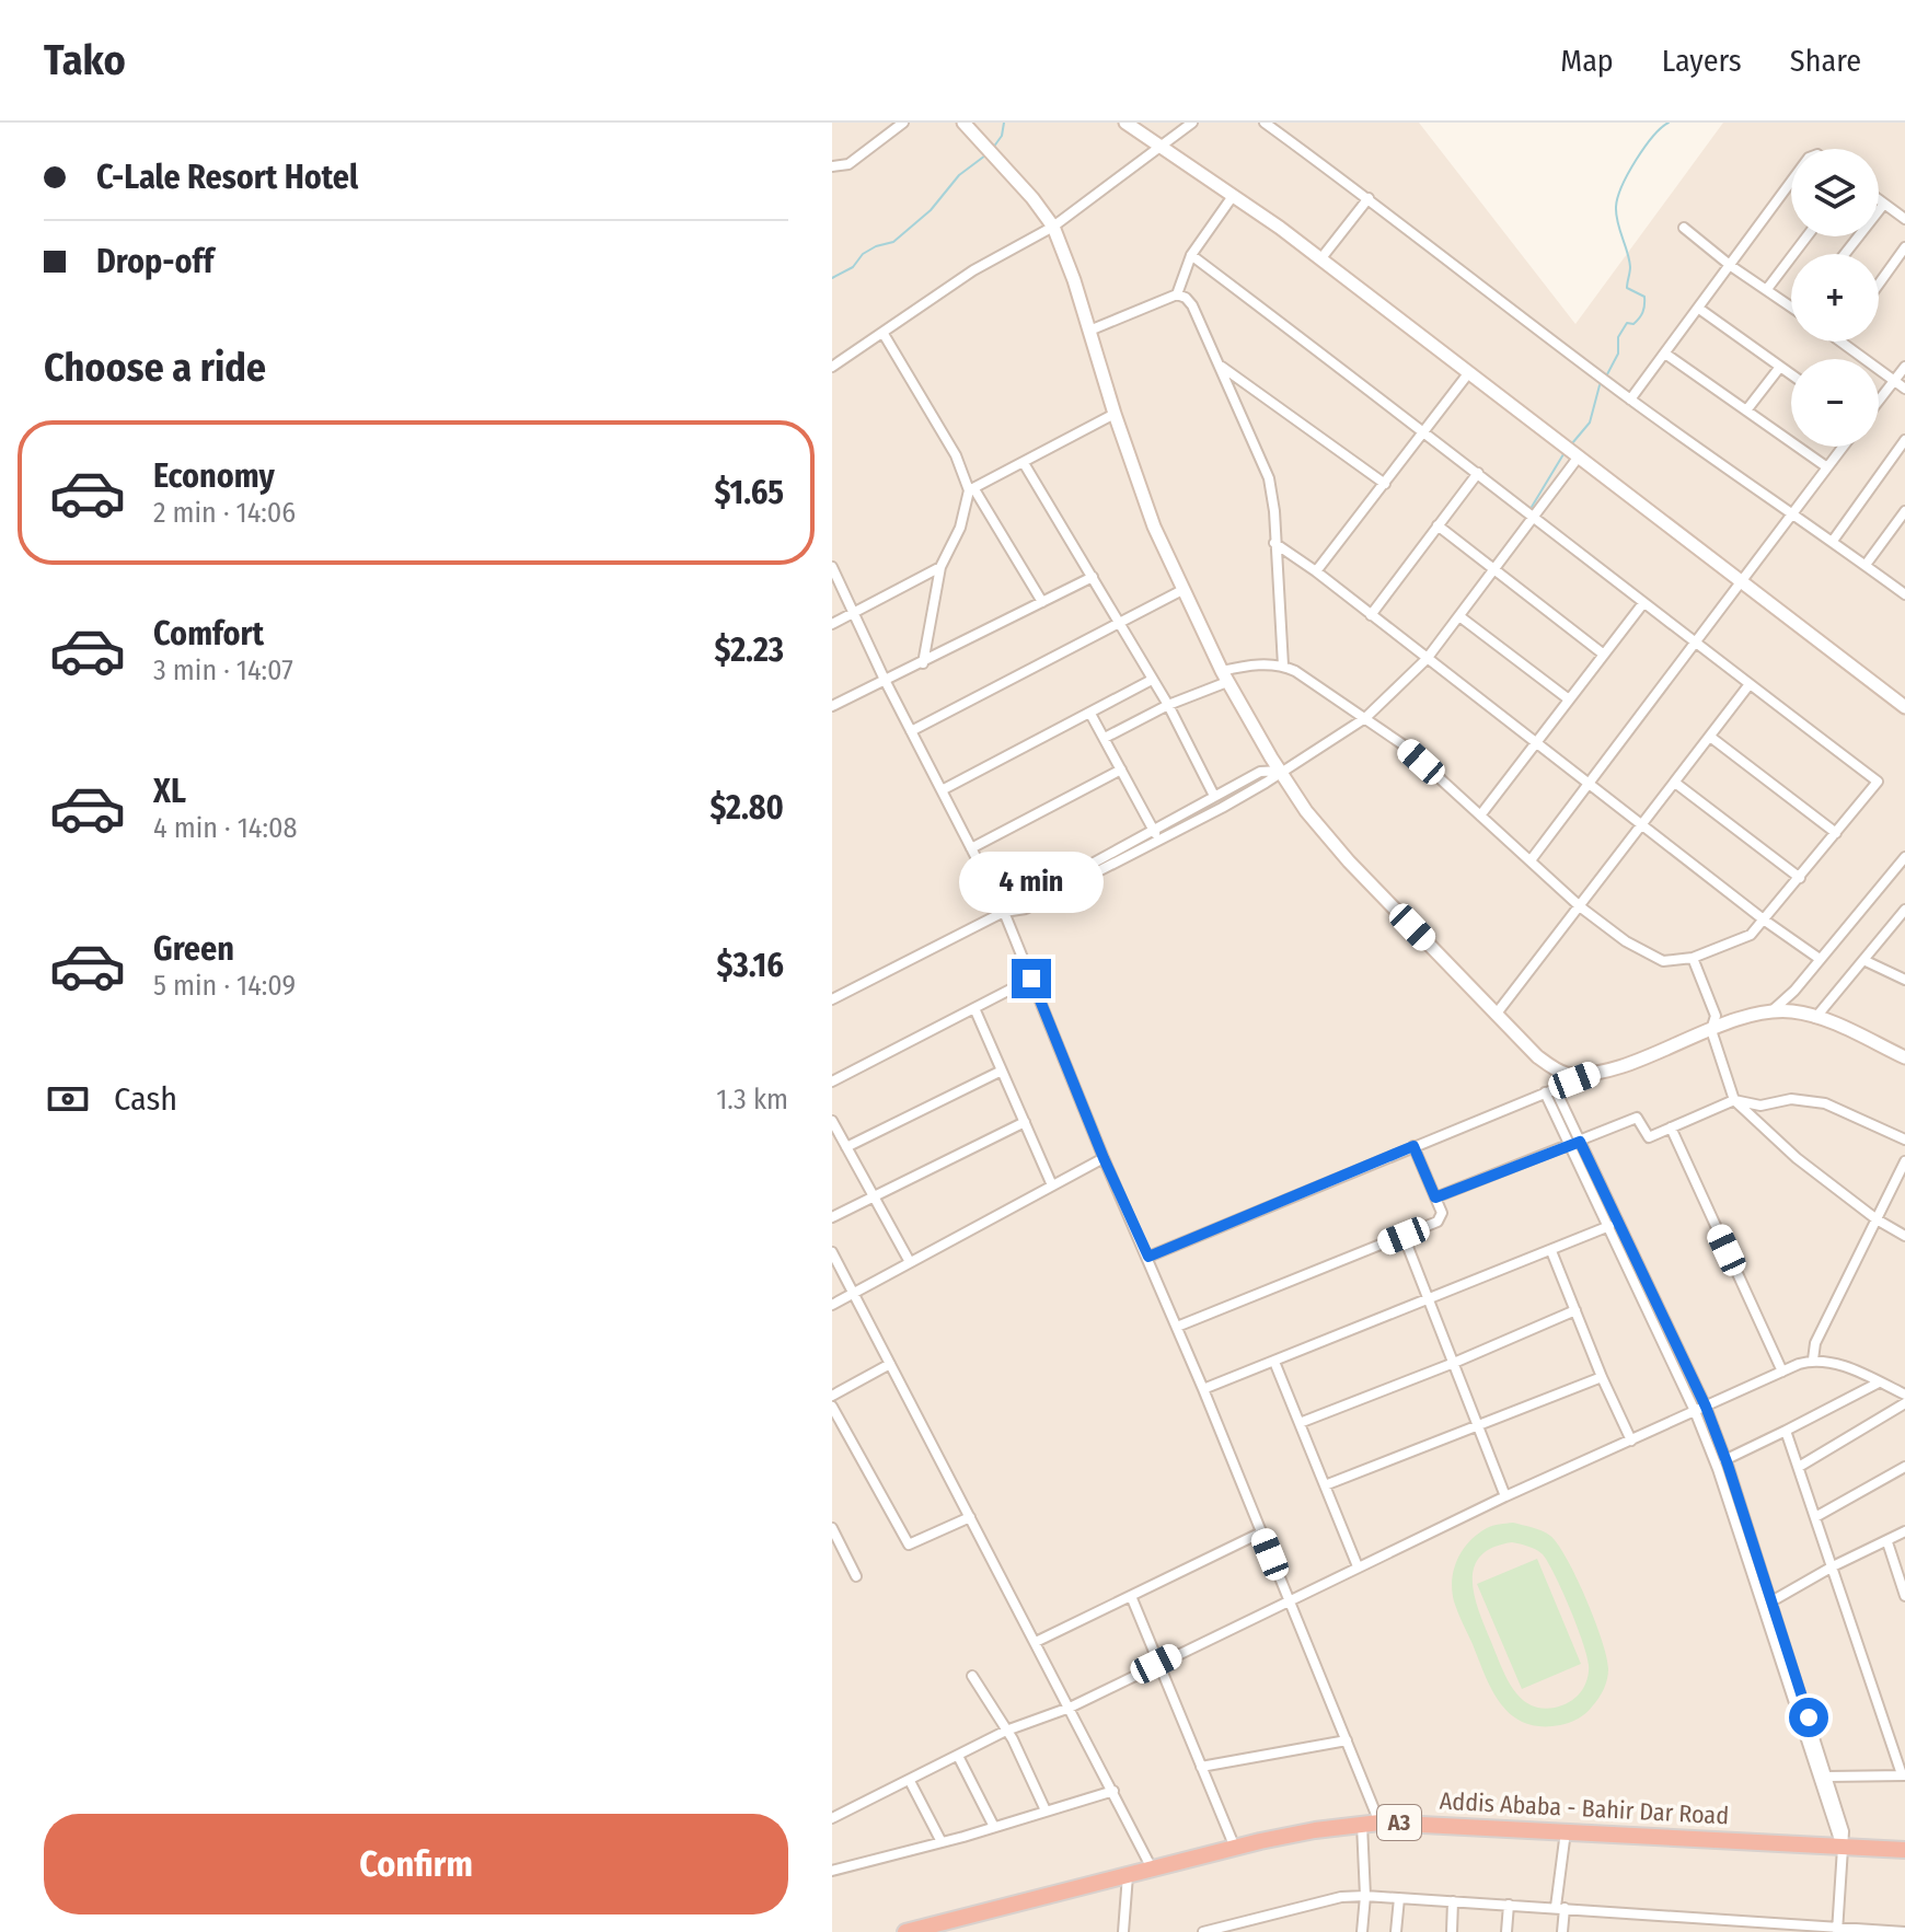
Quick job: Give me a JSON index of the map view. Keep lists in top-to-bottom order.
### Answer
{
  "streets": {
    "highway": ["Addis Ababa - Bahir Dar Road", "A3"]
  },
  "page": {
    "header": "Tako",
    "nav": ["Map", "Layers", "Share"],
    "banner": ["C-Lale Resort Hotel", "Drop-off"],
    "map_buttons": ["+", "−"],
    "heading": "Choose a ride",
    "list": [
      {
        "name": "Economy",
        "note": "2 min · 14:06",
        "value": "$1.65"
      },
      {
        "name": "Comfort",
        "note": "3 min · 14:07",
        "value": "$2.23"
      },
      {
        "name": "XL",
        "note": "4 min · 14:08",
        "value": "$2.80"
      },
      {
        "name": "Green",
        "note": "5 min · 14:09",
        "value": "$3.16"
      }
    ],
    "bubble": "4 min",
    "pay": ["Cash", "1.3 km"],
    "buttons": "Confirm"
  }
}
